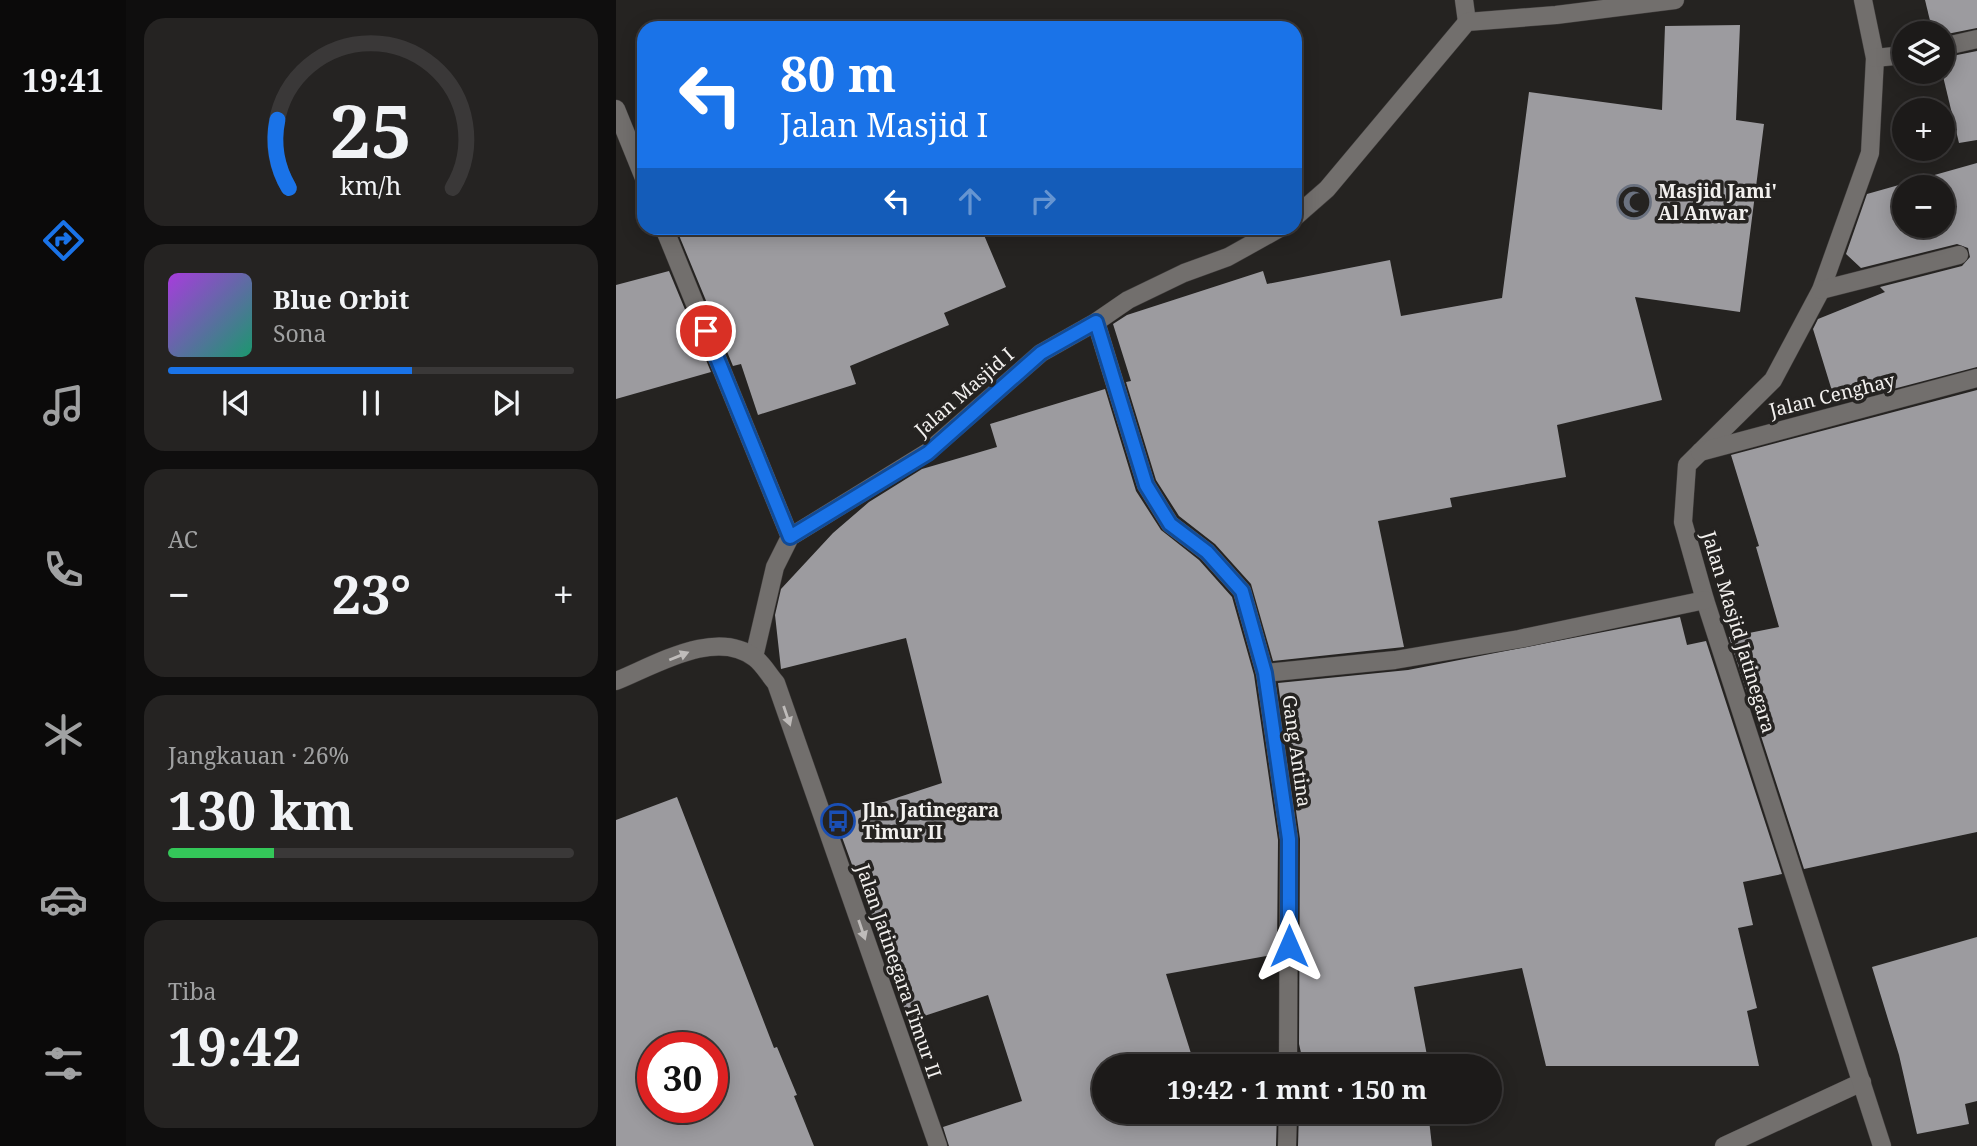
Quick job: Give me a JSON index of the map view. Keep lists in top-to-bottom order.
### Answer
{
  "streets": {
    "street": [
      "Jalan Masjid I",
      "Jalan Cenghay",
      "Jalan Masjid Jatinegara",
      "Gang Antina",
      "Jalan Jatinegara Timur II"
    ]
  },
  "crossings": [
    ["Jalan Masjid I", "Gang Antina"],
    ["Jalan Cenghay", "Jalan Masjid Jatinegara"]
  ],
  "one_way": ["Jalan Jatinegara Timur II"],
  "places": {
    "mosque": ["Masjid Jami' Al Anwar"],
    "bus stop": ["Jln. Jatinegara Timur II"]
  },
  "page": {
    "tabs": "19:41",
    "map_buttons": ["+", "−"],
    "turn": ["80 m", "Jalan Masjid I"],
    "song": ["Blue Orbit", "Sona"],
    "tile": [
      "AC",
      ["Jangkauan · 26%", "130 km"],
      ["Tiba", "19:42"]
    ],
    "heat": ["−", "23°", "+"],
    "limit": "30",
    "trip": "19:42 · 1 mnt · 150 m",
    "gauge": ["25", "km/h"]
  }
}
